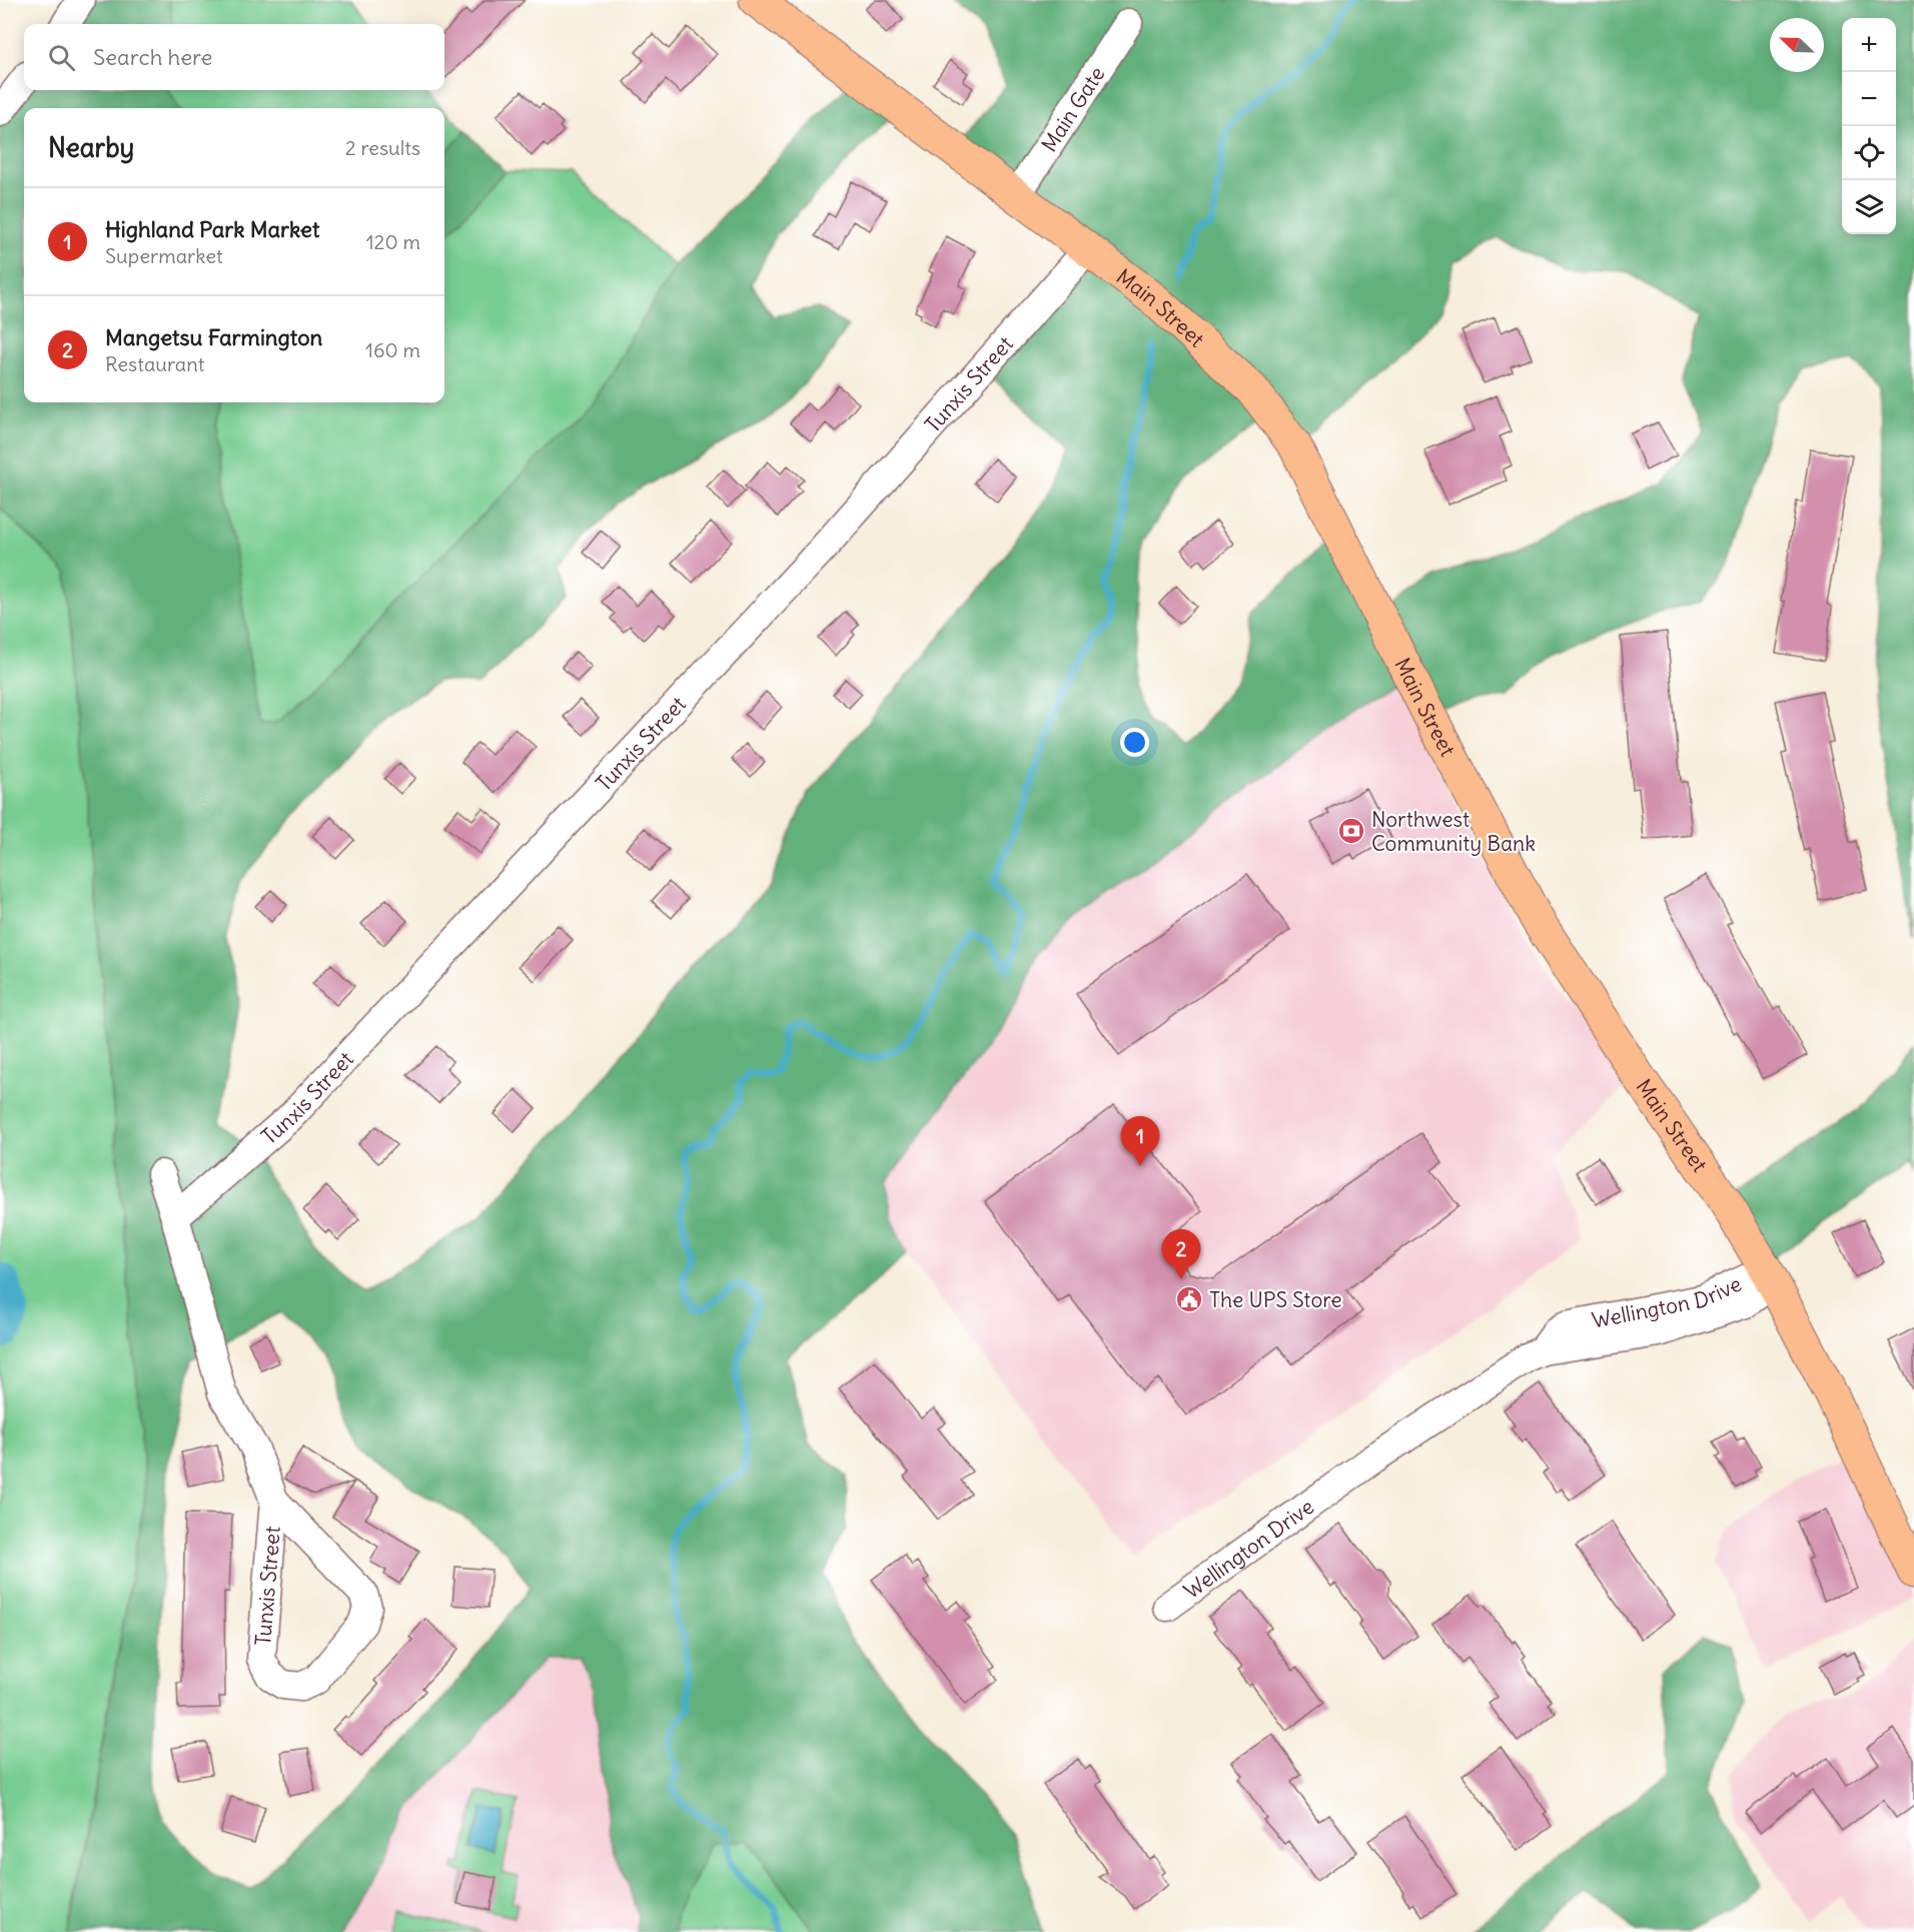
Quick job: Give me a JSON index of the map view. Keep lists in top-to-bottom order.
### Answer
{
  "streets": {
    "highway": ["Main Street"],
    "street": ["Main Gate", "Tunxis Street", "Wellington Drive"]
  },
  "crossings": [
    ["Main Gate", "Main Street"],
    ["Main Street", "Tunxis Street"],
    ["Main Street", "Wellington Drive"]
  ],
  "places": {
    "bank": ["Northwest Community Bank"],
    "public building": ["The UPS Store"]
  },
  "north": "top left",
  "page": {
    "map_buttons": ["+", "−"],
    "search": "Search here",
    "heading": ["Nearby", "2 results"],
    "list": [
      {
        "mark": "1",
        "name": "Highland Park Market",
        "note": "Supermarket",
        "value": "120 m"
      },
      {
        "mark": "2",
        "name": "Mangetsu Farmington",
        "note": "Restaurant",
        "value": "160 m"
      }
    ],
    "pins": ["1", "2"]
  }
}
